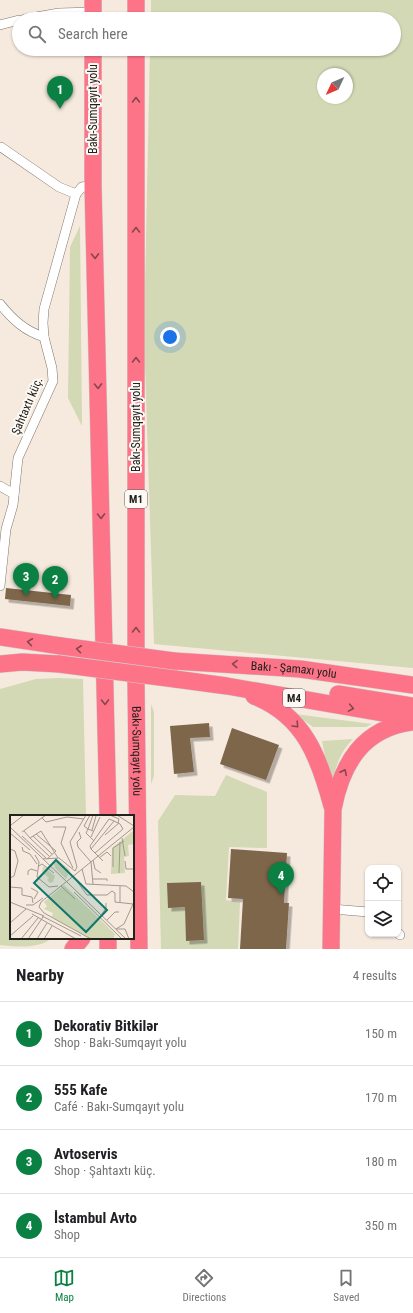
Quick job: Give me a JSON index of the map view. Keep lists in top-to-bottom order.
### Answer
{
  "streets": {
    "highway": [
      "Bakı-Sumqayıt yolu",
      "M1",
      "Bakı - Şamaxı yolu",
      "M4"
    ],
    "street": ["Şahtaxtı küç."]
  },
  "north": "bottom left",
  "page": {
    "search": "Search here",
    "pins": [
      "1",
      "3",
      "2",
      "4"
    ],
    "heading": ["Nearby", "4 results"],
    "list": [
      {
        "mark": "1",
        "name": "Dekorativ Bitkilər",
        "note": "Shop · Bakı-Sumqayıt yolu",
        "value": "150 m"
      },
      {
        "mark": "2",
        "name": "555 Kafe",
        "note": "Café · Bakı-Sumqayıt yolu",
        "value": "170 m"
      },
      {
        "mark": "3",
        "name": "Avtoservis",
        "note": "Shop · Şahtaxtı küç.",
        "value": "180 m"
      },
      {
        "mark": "4",
        "name": "İstambul Avto",
        "note": "Shop",
        "value": "350 m"
      }
    ],
    "nav": ["Map", "Directions", "Saved"]
  }
}
